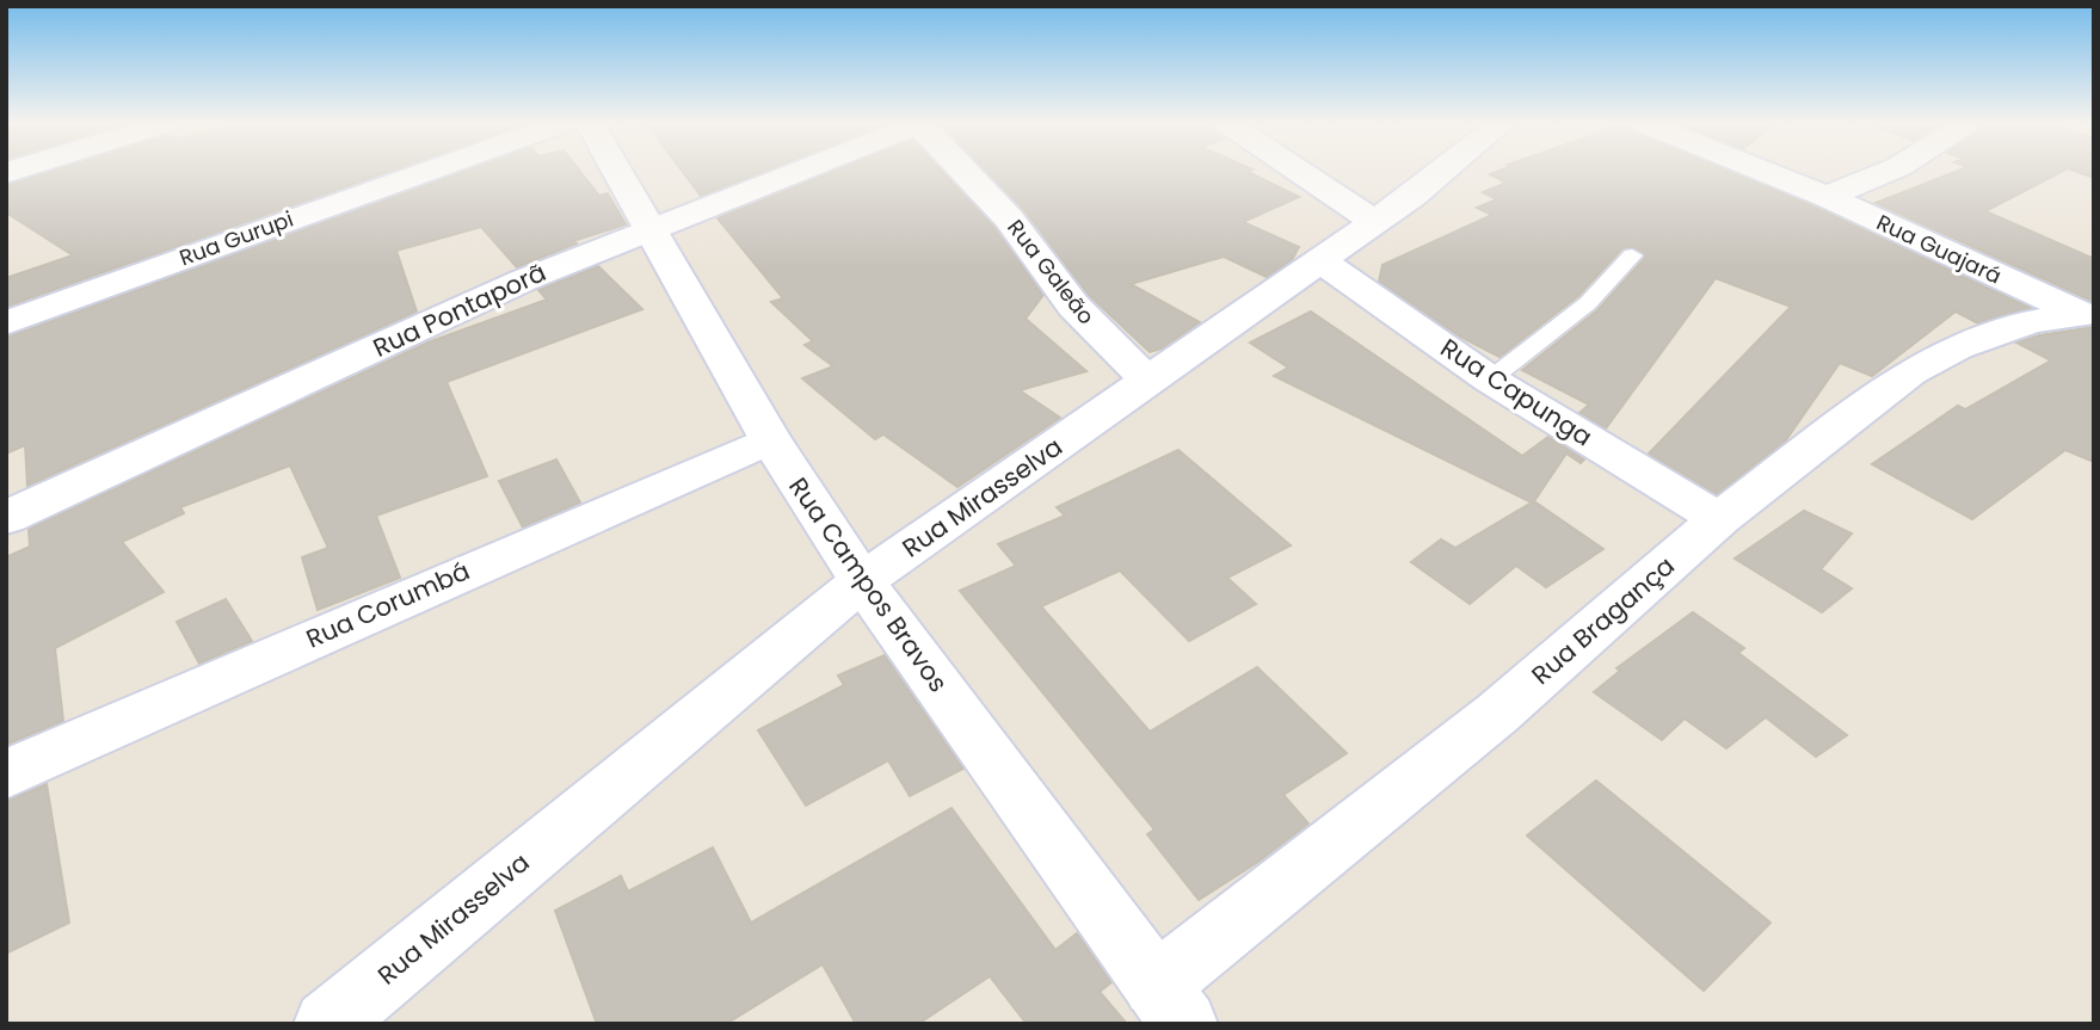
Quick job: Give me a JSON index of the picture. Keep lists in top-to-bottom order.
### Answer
{
  "streets": {
    "street": [
      "Rua Gurupi",
      "Rua Guajará",
      "Rua Galeão",
      "Rua Pontaporã",
      "Rua Capunga",
      "Rua Mirasselva",
      "Rua Campos Bravos",
      "Rua Corumbá",
      "Rua Bragança"
    ]
  },
  "crossings": [
    ["Rua Guajará", "Rua Bragança"],
    ["Rua Galeão", "Rua Mirasselva"],
    ["Rua Pontaporã", "Rua Campos Bravos"],
    ["Rua Capunga", "Rua Mirasselva"],
    ["Rua Capunga", "Rua Bragança"],
    ["Rua Mirasselva", "Rua Campos Bravos"],
    ["Rua Campos Bravos", "Rua Corumbá"],
    ["Rua Campos Bravos", "Rua Bragança"]
  ]
}
